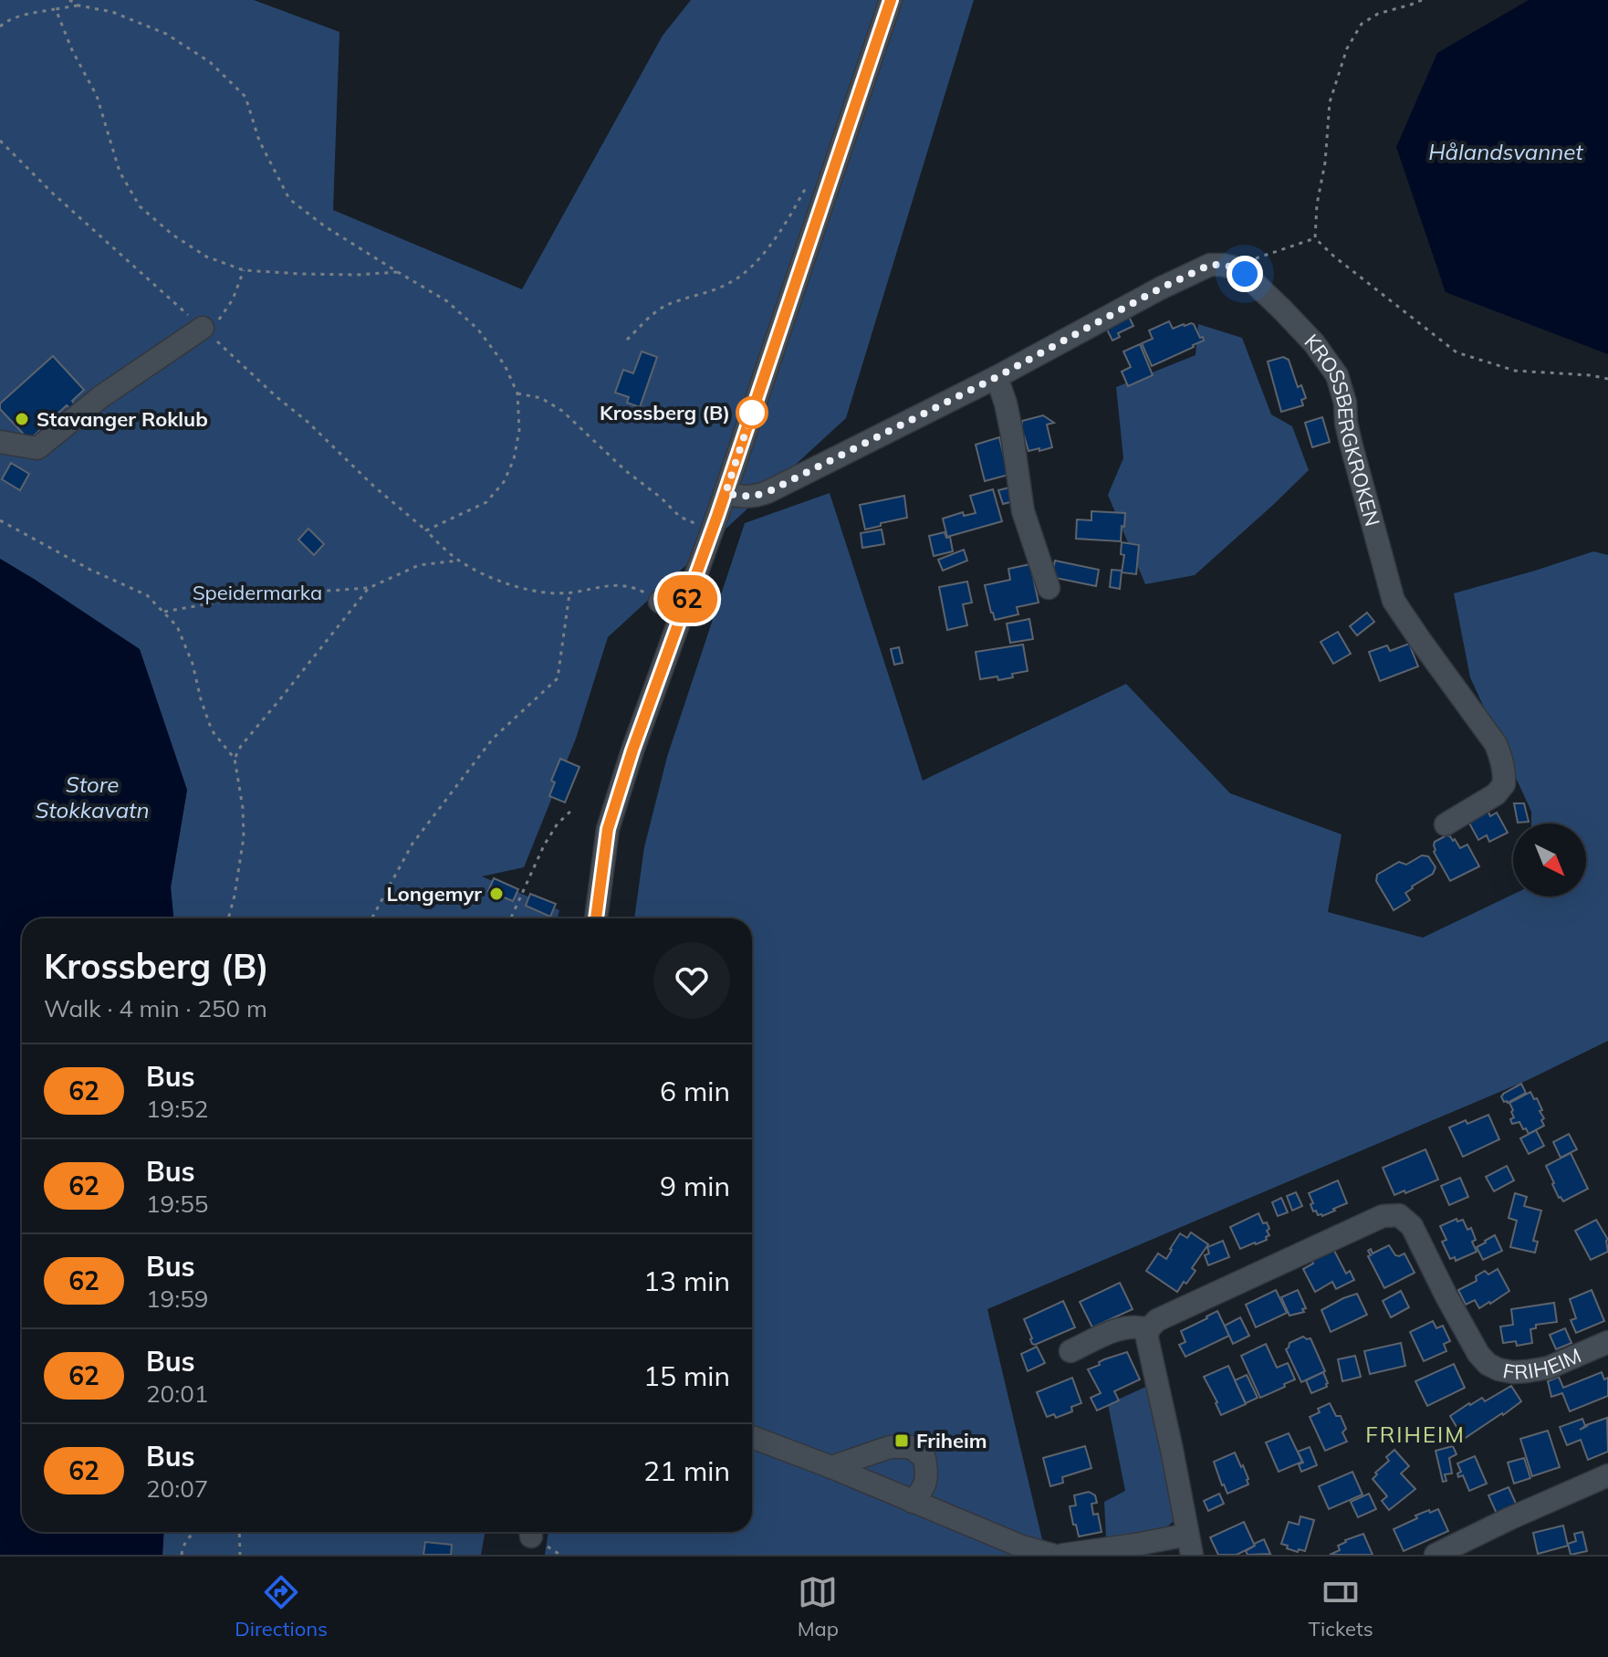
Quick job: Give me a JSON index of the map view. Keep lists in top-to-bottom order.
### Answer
{
  "streets": {
    "street": ["KROSSBERGKROKEN", "FRIHEIM"]
  },
  "districts": ["FRIHEIM"],
  "water": ["Hålandsvannet", "Store Stokkavatn"],
  "parks": ["Speidermarka"],
  "places": {
    "other": ["Krossberg (B)", "Stavanger Roklub", "Longemyr"],
    "transit": ["Friheim"]
  },
  "lines": ["bus line 62"],
  "north": "bottom right",
  "page": {
    "on_map": "62",
    "heading": ["Krossberg (B)", "Walk · 4 min · 250 m"],
    "list": [
      {
        "mark": "62",
        "name": "Bus",
        "note": "19:52",
        "value": "6 min"
      },
      {
        "mark": "62",
        "name": "Bus",
        "note": "19:55",
        "value": "9 min"
      },
      {
        "mark": "62",
        "name": "Bus",
        "note": "19:59",
        "value": "13 min"
      },
      {
        "mark": "62",
        "name": "Bus",
        "note": "20:01",
        "value": "15 min"
      },
      {
        "mark": "62",
        "name": "Bus",
        "note": "20:07",
        "value": "21 min"
      }
    ],
    "tabs": ["Directions", "Map", "Tickets"]
  }
}
